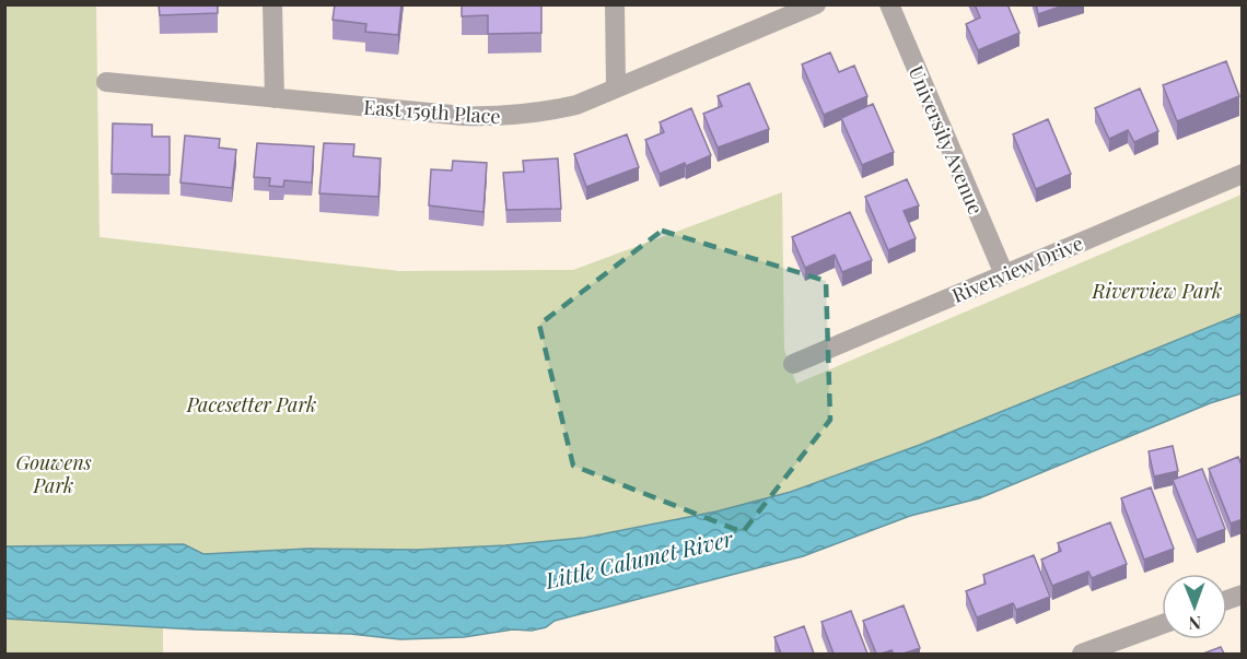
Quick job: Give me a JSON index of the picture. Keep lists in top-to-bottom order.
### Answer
{
  "streets": {
    "street": ["East 159th Place", "University Avenue", "Riverview Drive"]
  },
  "crossings": [
    ["University Avenue", "Riverview Drive"]
  ],
  "water": ["Little Calumet River"],
  "parks": ["Riverview Park", "Pacesetter Park", "Gouwens Park"],
  "north": "bottom"
}
